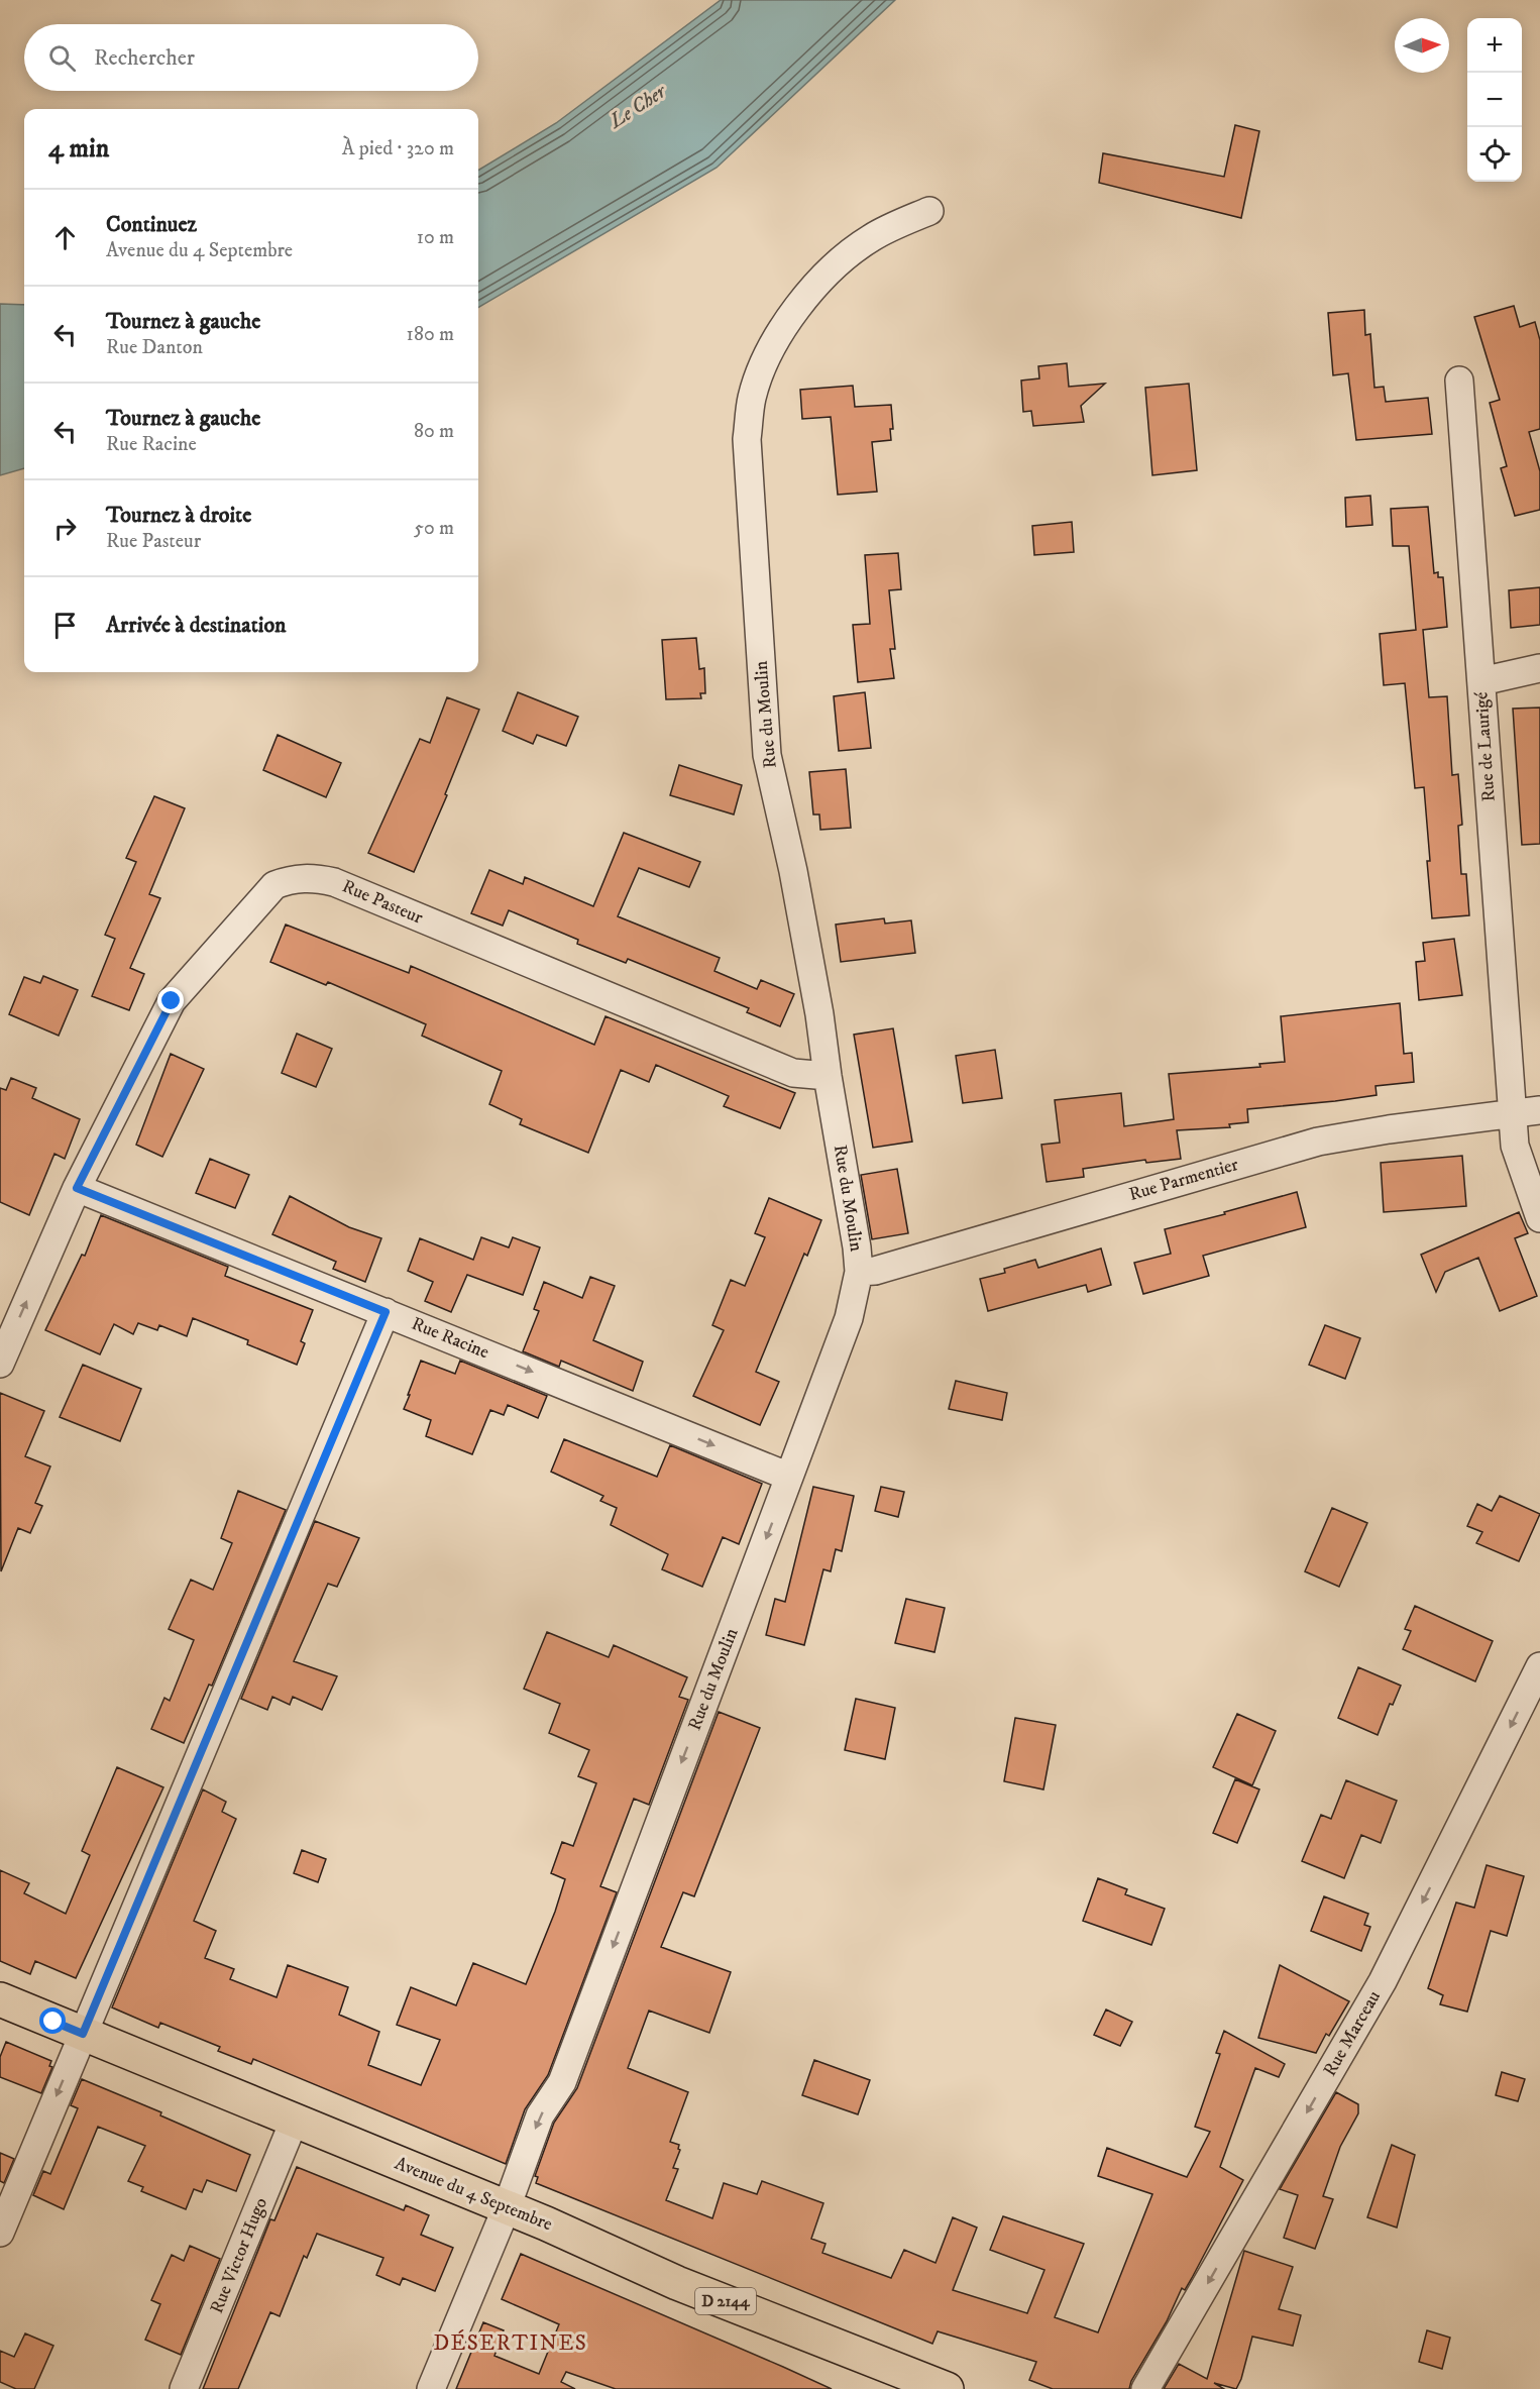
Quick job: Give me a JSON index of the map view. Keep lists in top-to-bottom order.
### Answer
{
  "streets": {
    "main road": ["Avenue du 4 Septembre", "D 2144"],
    "street": [
      "Rue du Moulin",
      "Rue de Laurigé",
      "Rue Pasteur",
      "Rue Parmentier",
      "Rue Racine",
      "Rue Marceau",
      "Rue Victor Hugo"
    ]
  },
  "crossings": [
    ["Rue du Moulin", "Rue Pasteur"],
    ["Rue du Moulin", "Rue Parmentier"],
    ["Rue du Moulin", "Rue Racine"],
    ["Rue du Moulin", "Avenue du 4 Septembre"],
    ["Rue de Laurigé", "Rue Parmentier"],
    ["Rue Pasteur", "Rue Racine"],
    ["Avenue du 4 Septembre", "Rue Victor Hugo"]
  ],
  "one_way": ["Rue Racine", "Rue Marceau"],
  "districts": ["DÉSERTINES"],
  "water": ["Le Cher"],
  "north": "right",
  "page": {
    "map_buttons": ["+", "−"],
    "search": "Rechercher",
    "heading": ["4 min", "À pied · 320 m"],
    "list": [
      ["Continuez", "Avenue du 4 Septembre", "10 m"],
      ["Tournez à gauche", "Rue Danton", "180 m"],
      ["Tournez à gauche", "Rue Racine", "80 m"],
      ["Tournez à droite", "Rue Pasteur", "50 m"],
      "Arrivée à destination"
    ]
  }
}
